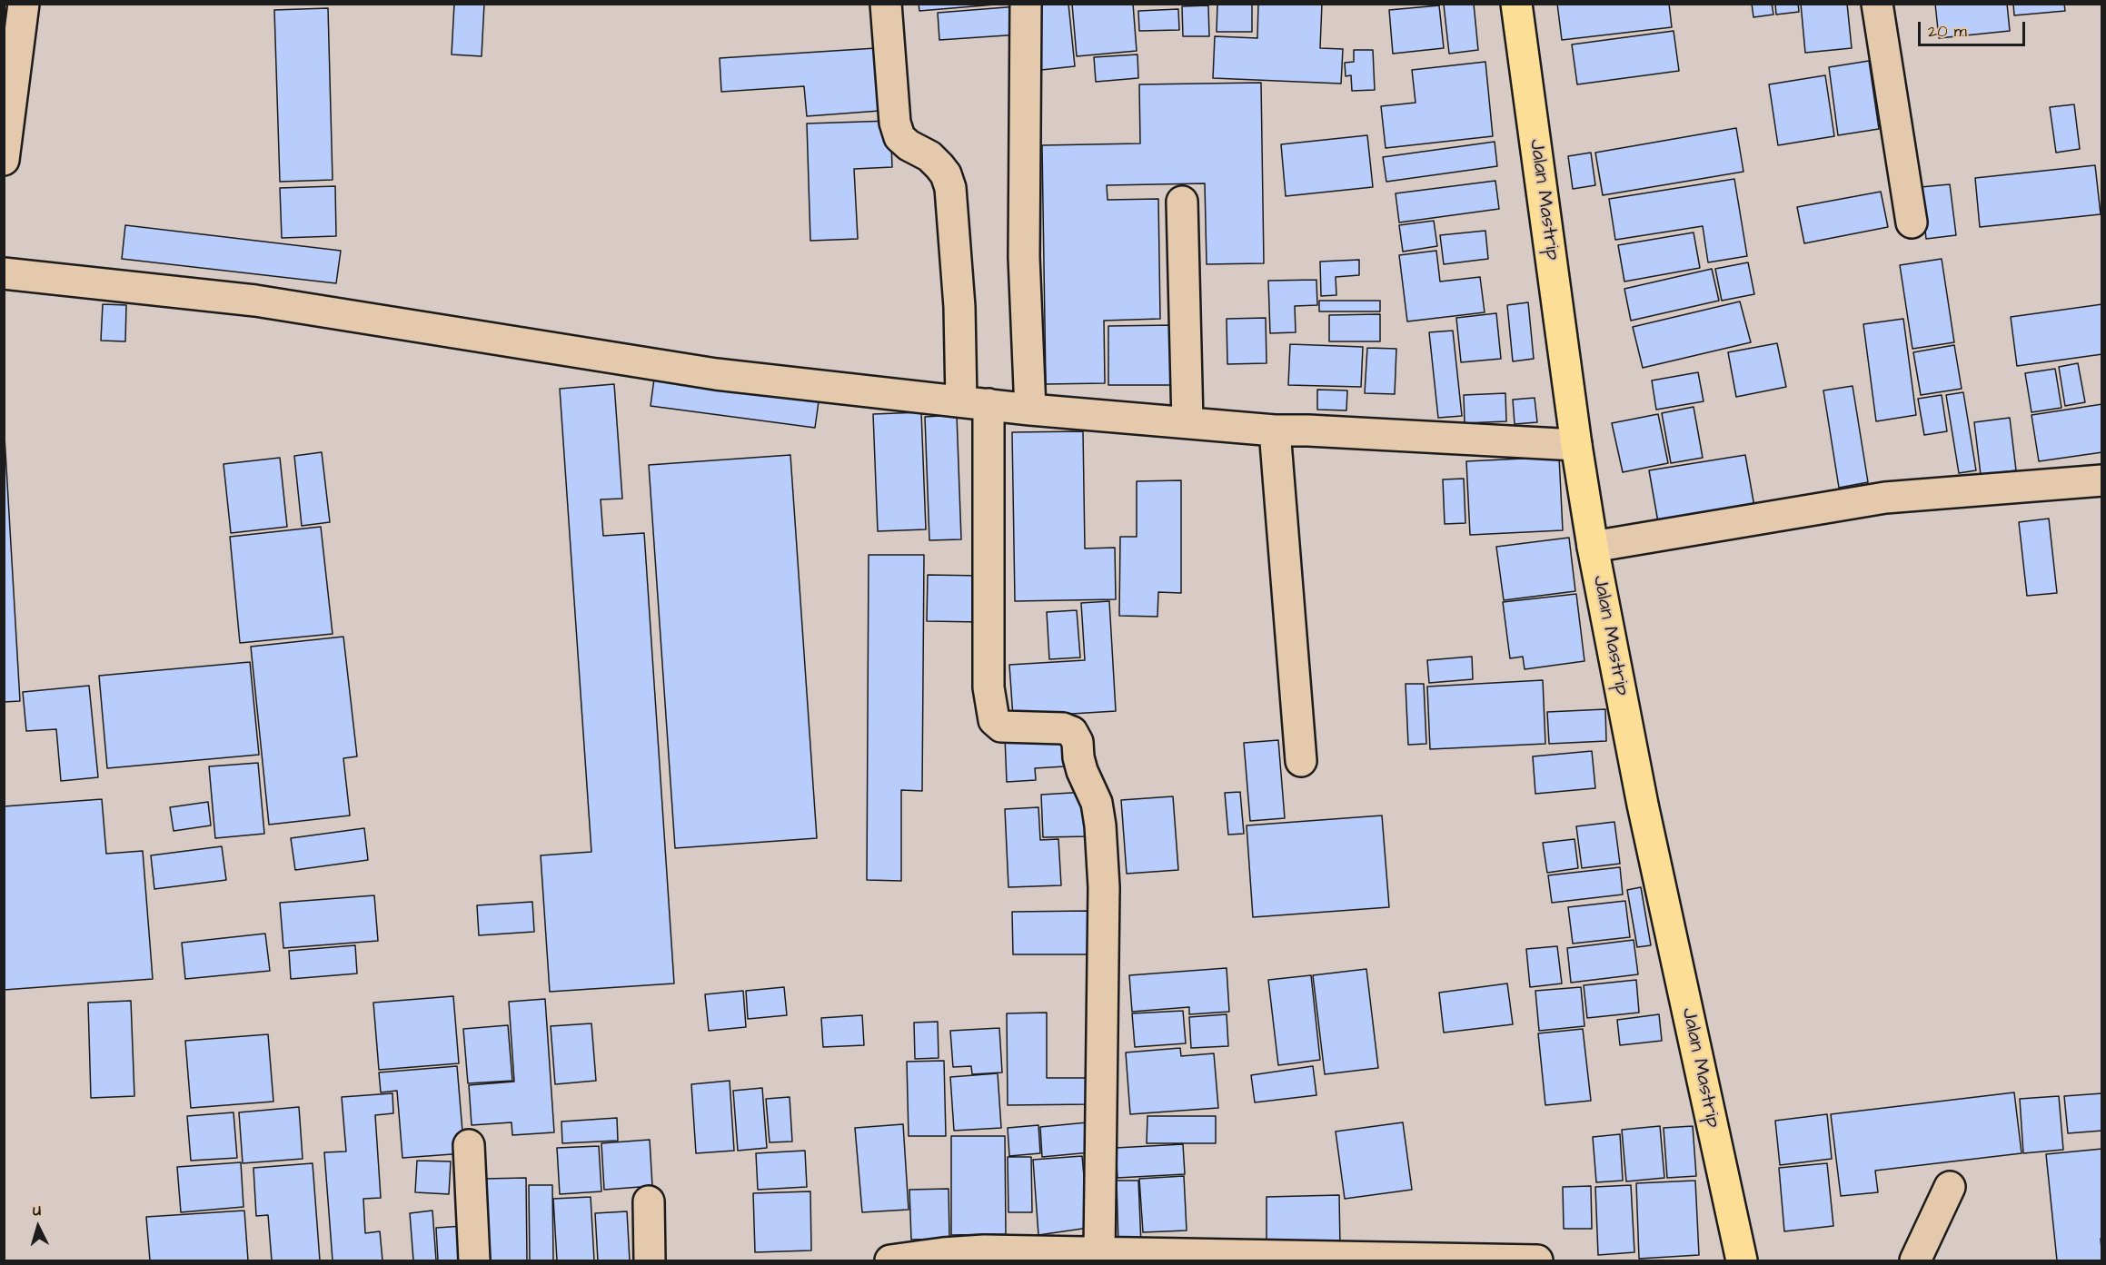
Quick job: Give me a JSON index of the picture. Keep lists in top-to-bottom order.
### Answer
{
  "streets": {
    "main road": ["Jalan Mastrip"]
  },
  "scale_bar": "20 m",
  "north": "top"
}
